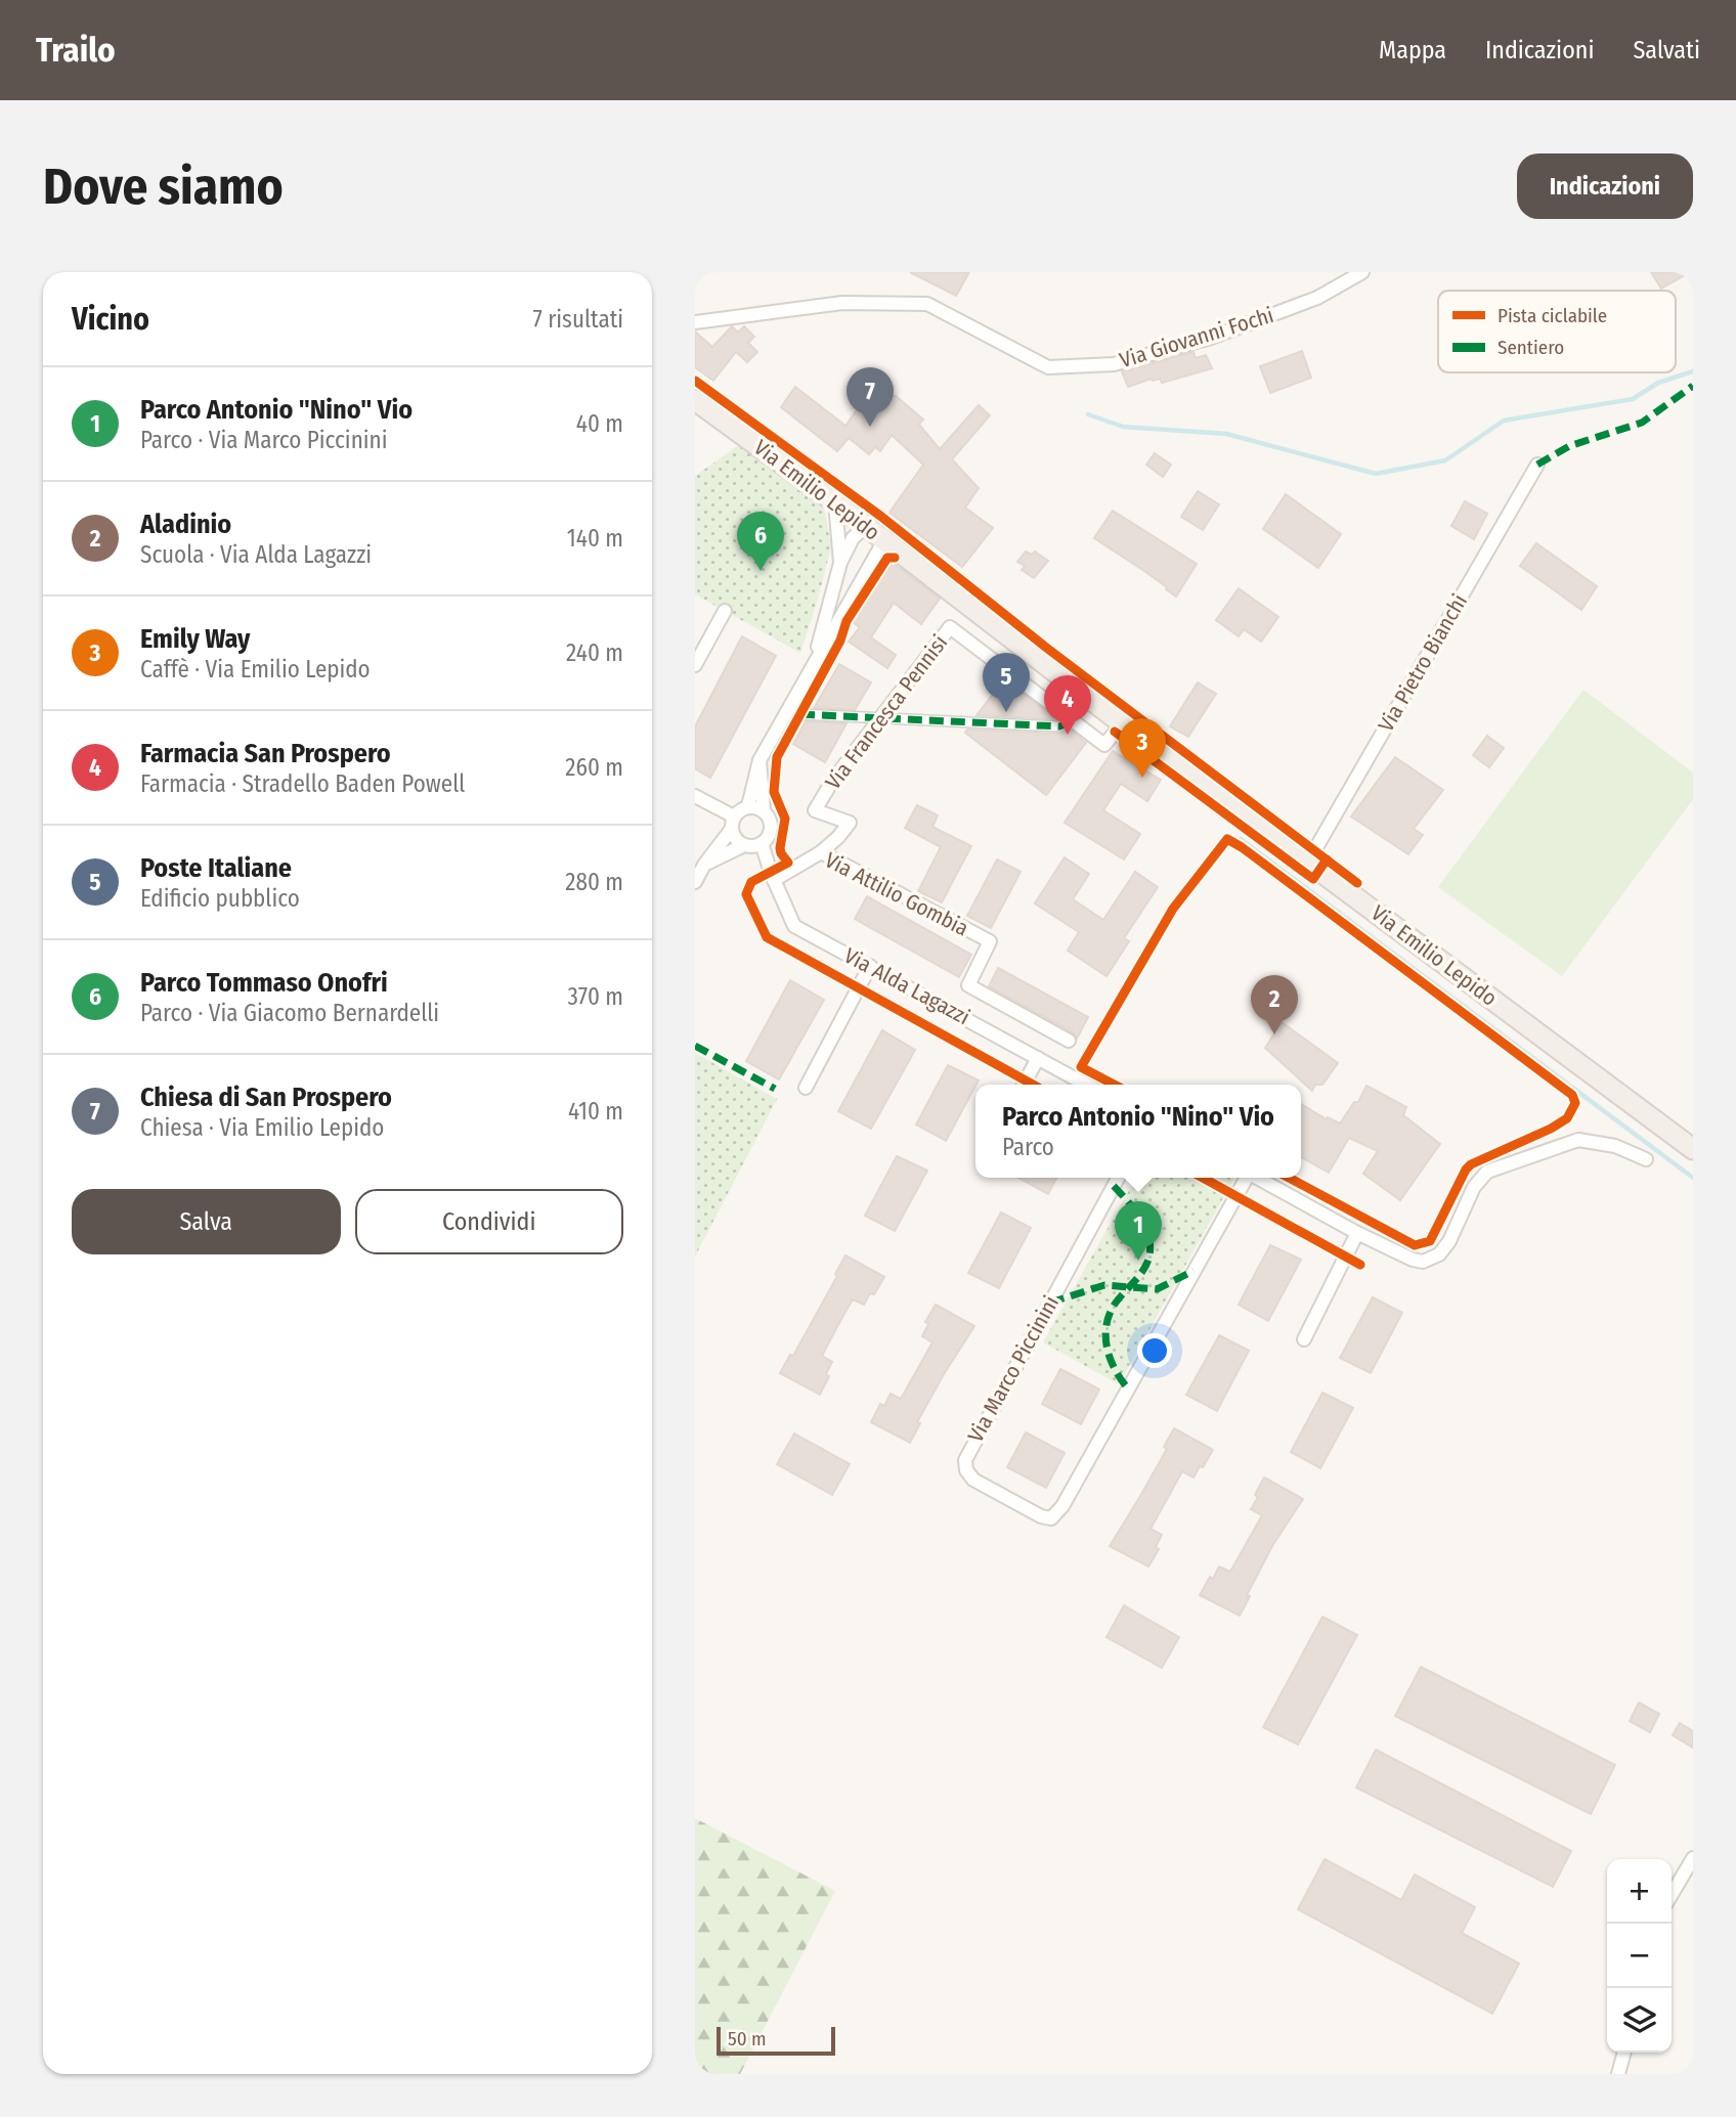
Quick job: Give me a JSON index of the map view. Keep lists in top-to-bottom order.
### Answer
{
  "streets": {
    "main road": ["Via Emilio Lepido"],
    "street": [
      "Via Giovanni Fochi",
      "Via Pietro Bianchi",
      "Via Francesca Pennisi",
      "Via Attilio Gombia",
      "Via Alda Lagazzi",
      "Via Marco Piccinini"
    ]
  },
  "crossings": [
    ["Via Emilio Lepido", "Via Pietro Bianchi"],
    ["Via Emilio Lepido", "Via Francesca Pennisi"],
    ["Via Francesca Pennisi", "Via Attilio Gombia"],
    ["Via Attilio Gombia", "Via Alda Lagazzi"]
  ],
  "legend": ["Pista ciclabile", "Sentiero"],
  "scale_bar": "50 m",
  "page": {
    "header": "Trailo",
    "nav": ["Mappa", "Indicazioni", "Salvati"],
    "buttons": [
      "Indicazioni",
      ["Salva", "Condividi"]
    ],
    "title": "Dove siamo",
    "heading": ["Vicino", "7 risultati"],
    "list": [
      {
        "mark": "1",
        "name": "Parco Antonio \"Nino\" Vio",
        "note": "Parco · Via Marco Piccinini",
        "value": "40 m"
      },
      {
        "mark": "2",
        "name": "Aladinio",
        "note": "Scuola · Via Alda Lagazzi",
        "value": "140 m"
      },
      {
        "mark": "3",
        "name": "Emily Way",
        "note": "Caffè · Via Emilio Lepido",
        "value": "240 m"
      },
      {
        "mark": "4",
        "name": "Farmacia San Prospero",
        "note": "Farmacia · Stradello Baden Powell",
        "value": "260 m"
      },
      {
        "mark": "5",
        "name": "Poste Italiane",
        "note": "Edificio pubblico",
        "value": "280 m"
      },
      {
        "mark": "6",
        "name": "Parco Tommaso Onofri",
        "note": "Parco · Via Giacomo Bernardelli",
        "value": "370 m"
      },
      {
        "mark": "7",
        "name": "Chiesa di San Prospero",
        "note": "Chiesa · Via Emilio Lepido",
        "value": "410 m"
      }
    ],
    "pins": [
      "7",
      "6",
      "5",
      "4",
      "3",
      "2",
      "1"
    ],
    "popup": ["Parco Antonio \"Nino\" Vio", "Parco"],
    "map_buttons": ["+", "−"],
    "scale": "50 m"
  }
}
